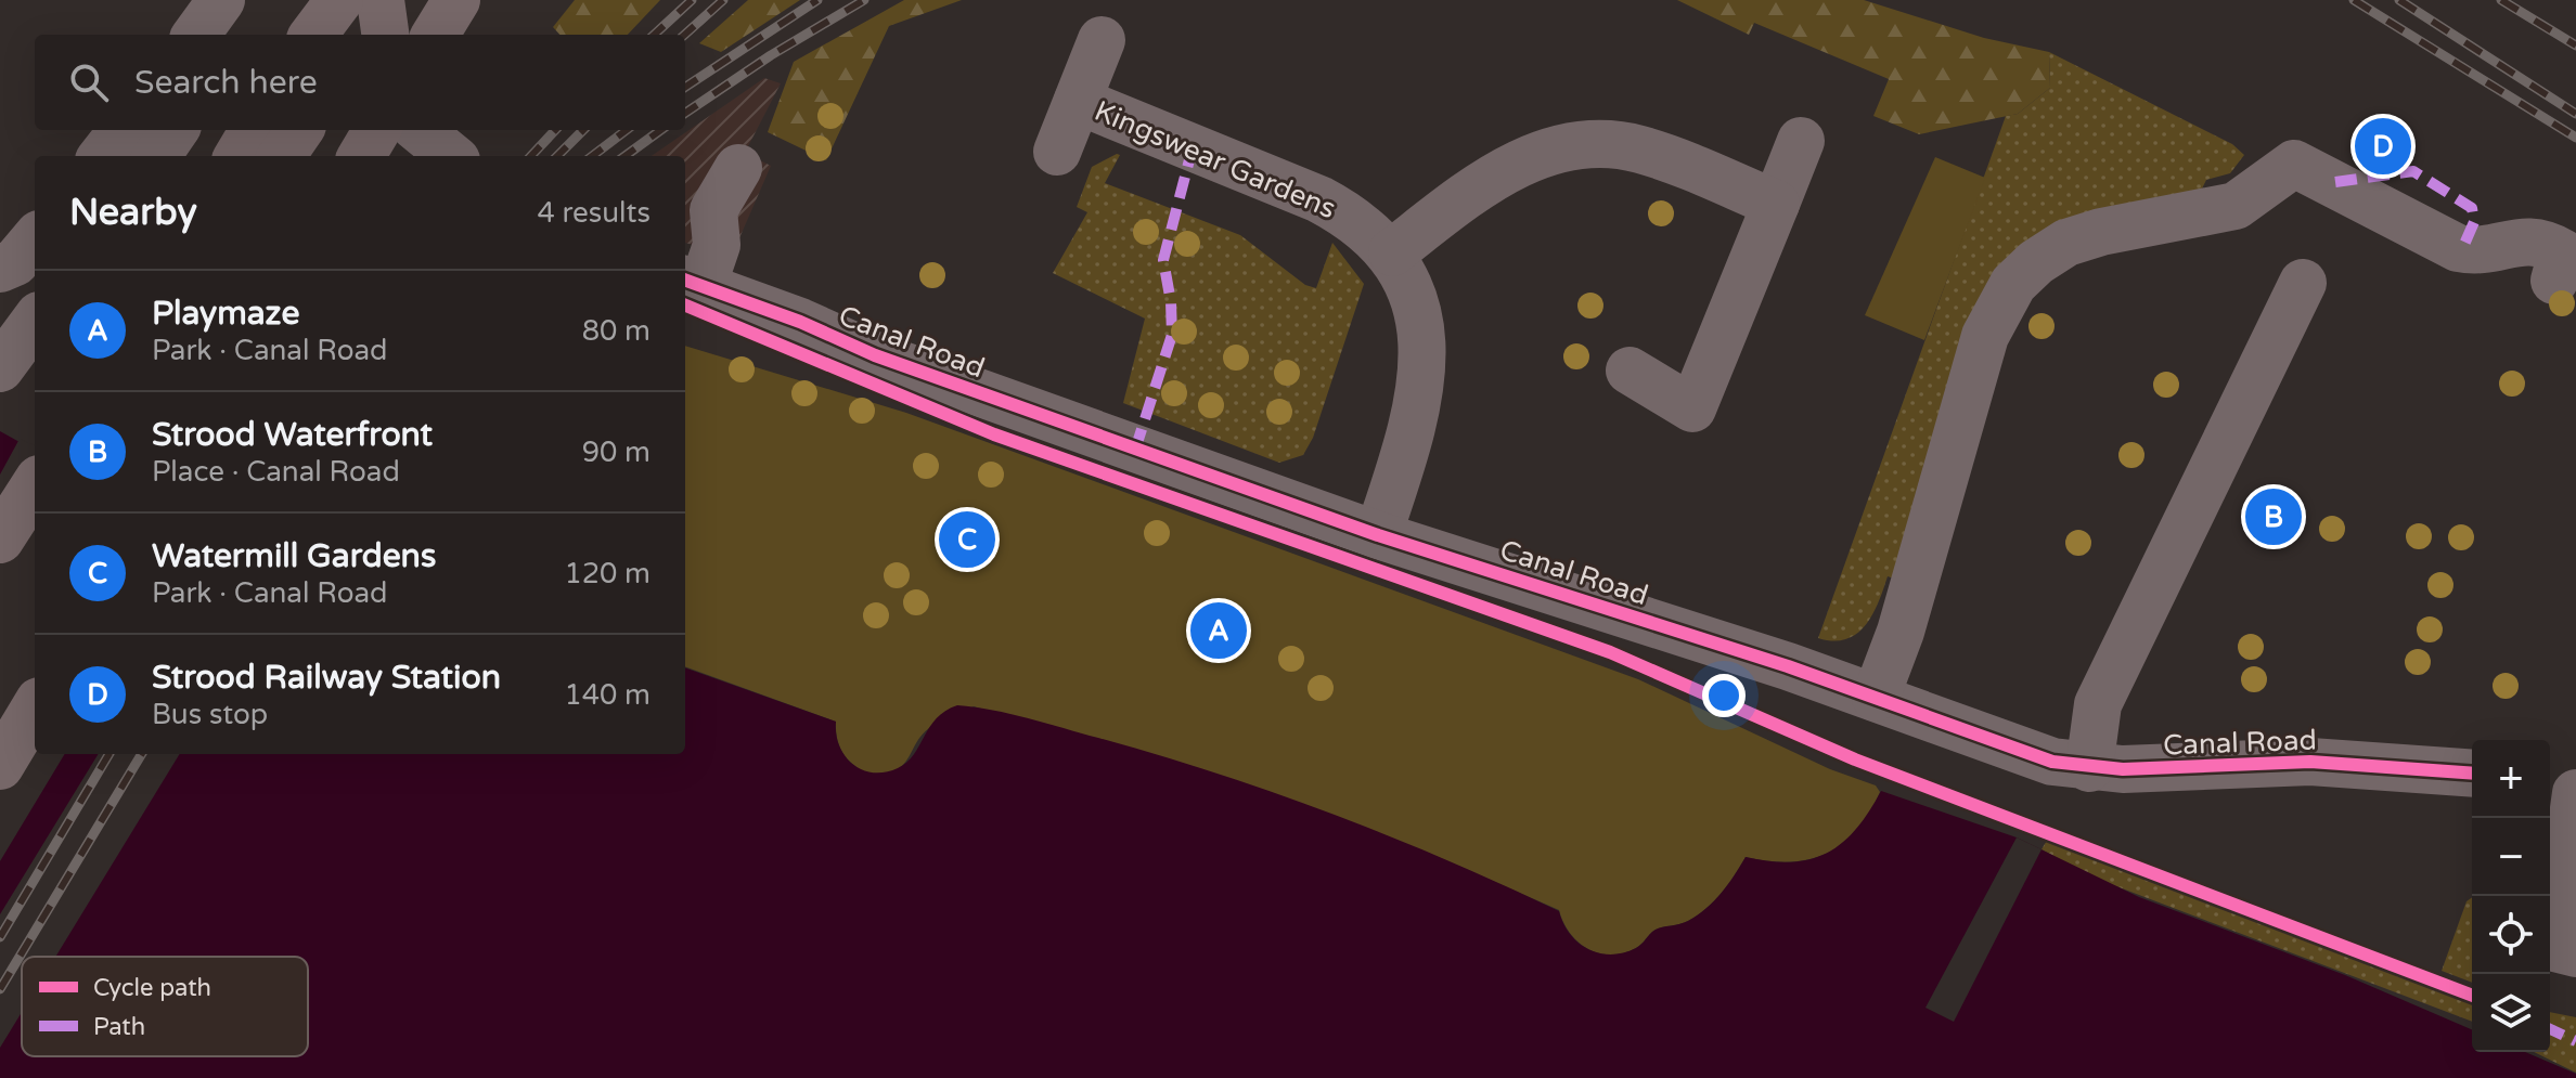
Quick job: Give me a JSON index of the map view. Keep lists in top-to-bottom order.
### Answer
{
  "streets": {
    "street": ["Kingswear Gardens", "Canal Road"]
  },
  "crossings": [
    ["Kingswear Gardens", "Canal Road"]
  ],
  "legend": ["Cycle path", "Path"],
  "page": {
    "search": "Search here",
    "pins": [
      "D",
      "B",
      "C",
      "A"
    ],
    "heading": ["Nearby", "4 results"],
    "list": [
      {
        "mark": "A",
        "name": "Playmaze",
        "note": "Park · Canal Road",
        "value": "80 m"
      },
      {
        "mark": "B",
        "name": "Strood Waterfront",
        "note": "Place · Canal Road",
        "value": "90 m"
      },
      {
        "mark": "C",
        "name": "Watermill Gardens",
        "note": "Park · Canal Road",
        "value": "120 m"
      },
      {
        "mark": "D",
        "name": "Strood Railway Station",
        "note": "Bus stop",
        "value": "140 m"
      }
    ],
    "map_buttons": ["+", "−"]
  }
}
